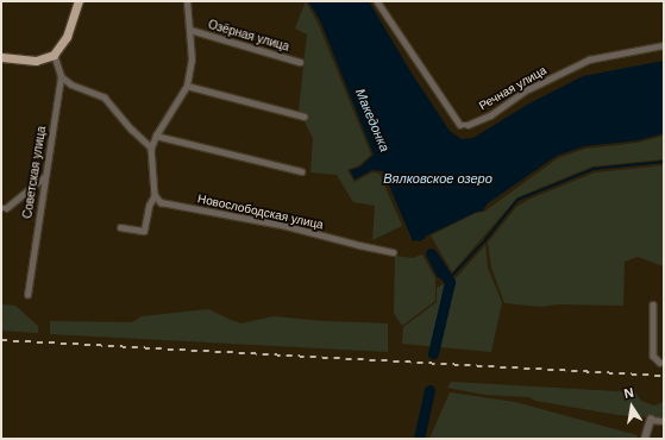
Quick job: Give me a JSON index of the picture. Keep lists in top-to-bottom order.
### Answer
{
  "streets": {
    "street": [
      "Озёрная улица",
      "Речная улица",
      "Советская улица",
      "Новослободская улица"
    ]
  },
  "water": ["Македонка", "Вялковское озеро"],
  "north": "top"
}
